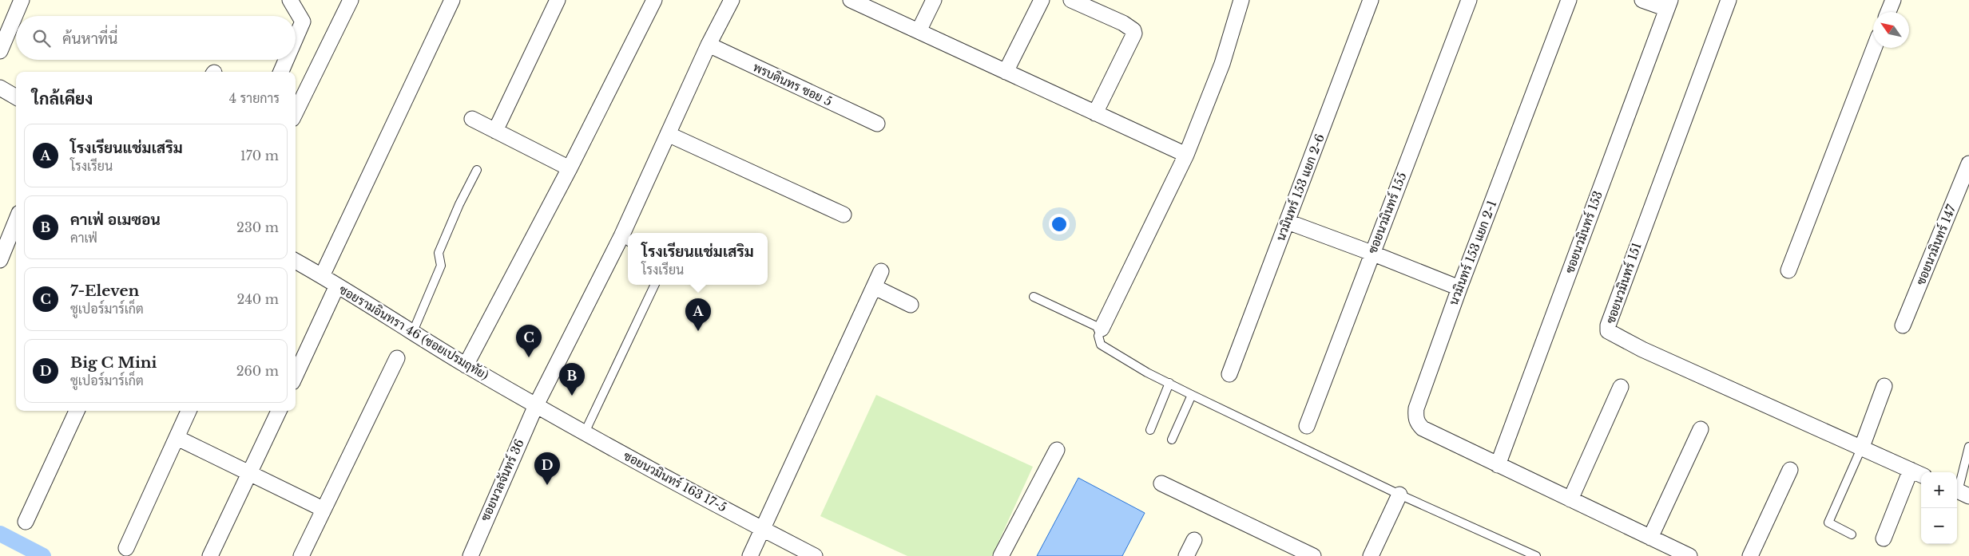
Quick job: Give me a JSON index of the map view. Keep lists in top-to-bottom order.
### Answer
{
  "streets": {
    "street": [
      "พรบดินทร ซอย 5",
      "นวมินทร์ 153 แยก 2-6",
      "ซอยนวมินทร์ 155",
      "ซอยนวมินทร์ 153",
      "ซอยนวมินทร์ 147",
      "นวมินทร์ 153 แยก 2-1",
      "ซอยนวมินทร์ 151",
      "ซอยรามอินทรา 46 (ซอยเปรมฤทัย)",
      "ซอยนวลจันทร์ 36",
      "ซอยนวมินทร์ 163 17-5"
    ]
  },
  "crossings": [
    ["พรบดินทร ซอย 5", "ซอยนวลจันทร์ 36"],
    ["ซอยนวมินทร์ 153", "นวมินทร์ 153 แยก 2-1"],
    ["ซอยรามอินทรา 46 (ซอยเปรมฤทัย)", "ซอยนวลจันทร์ 36"],
    ["ซอยรามอินทรา 46 (ซอยเปรมฤทัย)", "ซอยนวมินทร์ 163 17-5"],
    ["ซอยนวลจันทร์ 36", "ซอยนวมินทร์ 163 17-5"]
  ],
  "north": "top left",
  "page": {
    "search": "ค้นหาที่นี่",
    "heading": ["ใกล้เคียง", "4 รายการ"],
    "list": [
      {
        "mark": "A",
        "name": "โรงเรียนแช่มเสริม",
        "note": "โรงเรียน",
        "value": "170 m"
      },
      {
        "mark": "B",
        "name": "คาเฟ่ อเมซอน",
        "note": "คาเฟ่",
        "value": "230 m"
      },
      {
        "mark": "C",
        "name": "7-Eleven",
        "note": "ซูเปอร์มาร์เก็ต",
        "value": "240 m"
      },
      {
        "mark": "D",
        "name": "Big C Mini",
        "note": "ซูเปอร์มาร์เก็ต",
        "value": "260 m"
      }
    ],
    "popup": ["โรงเรียนแช่มเสริม", "โรงเรียน"],
    "pins": [
      "A",
      "C",
      "B",
      "D"
    ],
    "map_buttons": ["+", "−"]
  }
}
